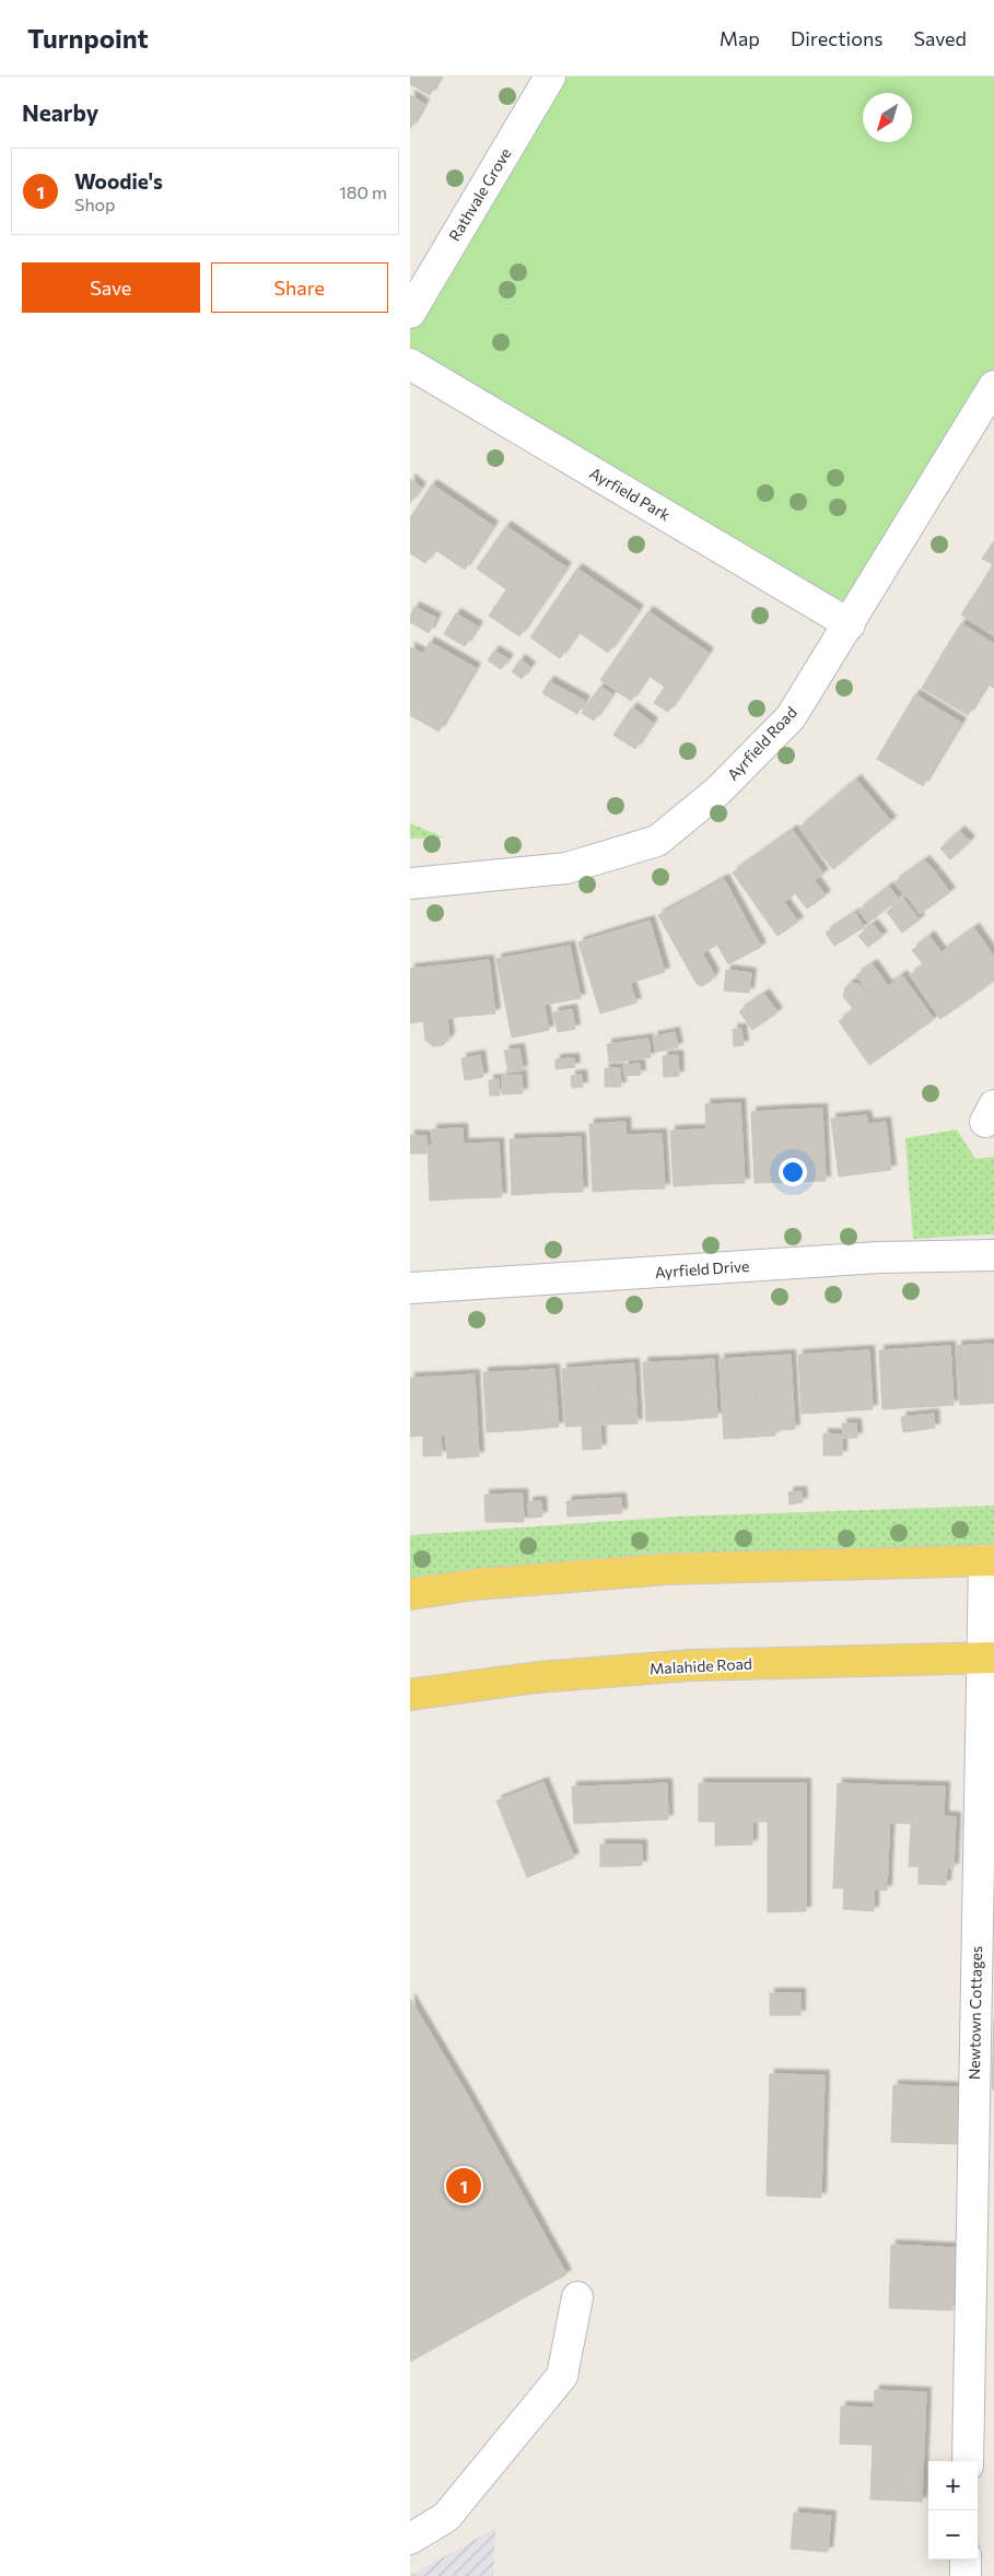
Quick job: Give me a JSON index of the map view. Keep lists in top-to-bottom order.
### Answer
{
  "streets": {
    "main road": ["Malahide Road"],
    "street": [
      "Rathvale Grove",
      "Ayrfield Park",
      "Ayrfield Road",
      "Ayrfield Drive",
      "Newtown Cottages"
    ]
  },
  "crossings": [
    ["Ayrfield Park", "Ayrfield Road"],
    ["Malahide Road", "Newtown Cottages"]
  ],
  "north": "bottom left",
  "page": {
    "header": "Turnpoint",
    "nav": ["Map", "Directions", "Saved"],
    "heading": "Nearby",
    "list": [
      {
        "mark": "1",
        "name": "Woodie's",
        "note": "Shop",
        "value": "180 m"
      }
    ],
    "buttons": ["Save", "Share"],
    "pins": "1",
    "map_buttons": ["+", "−"]
  }
}
